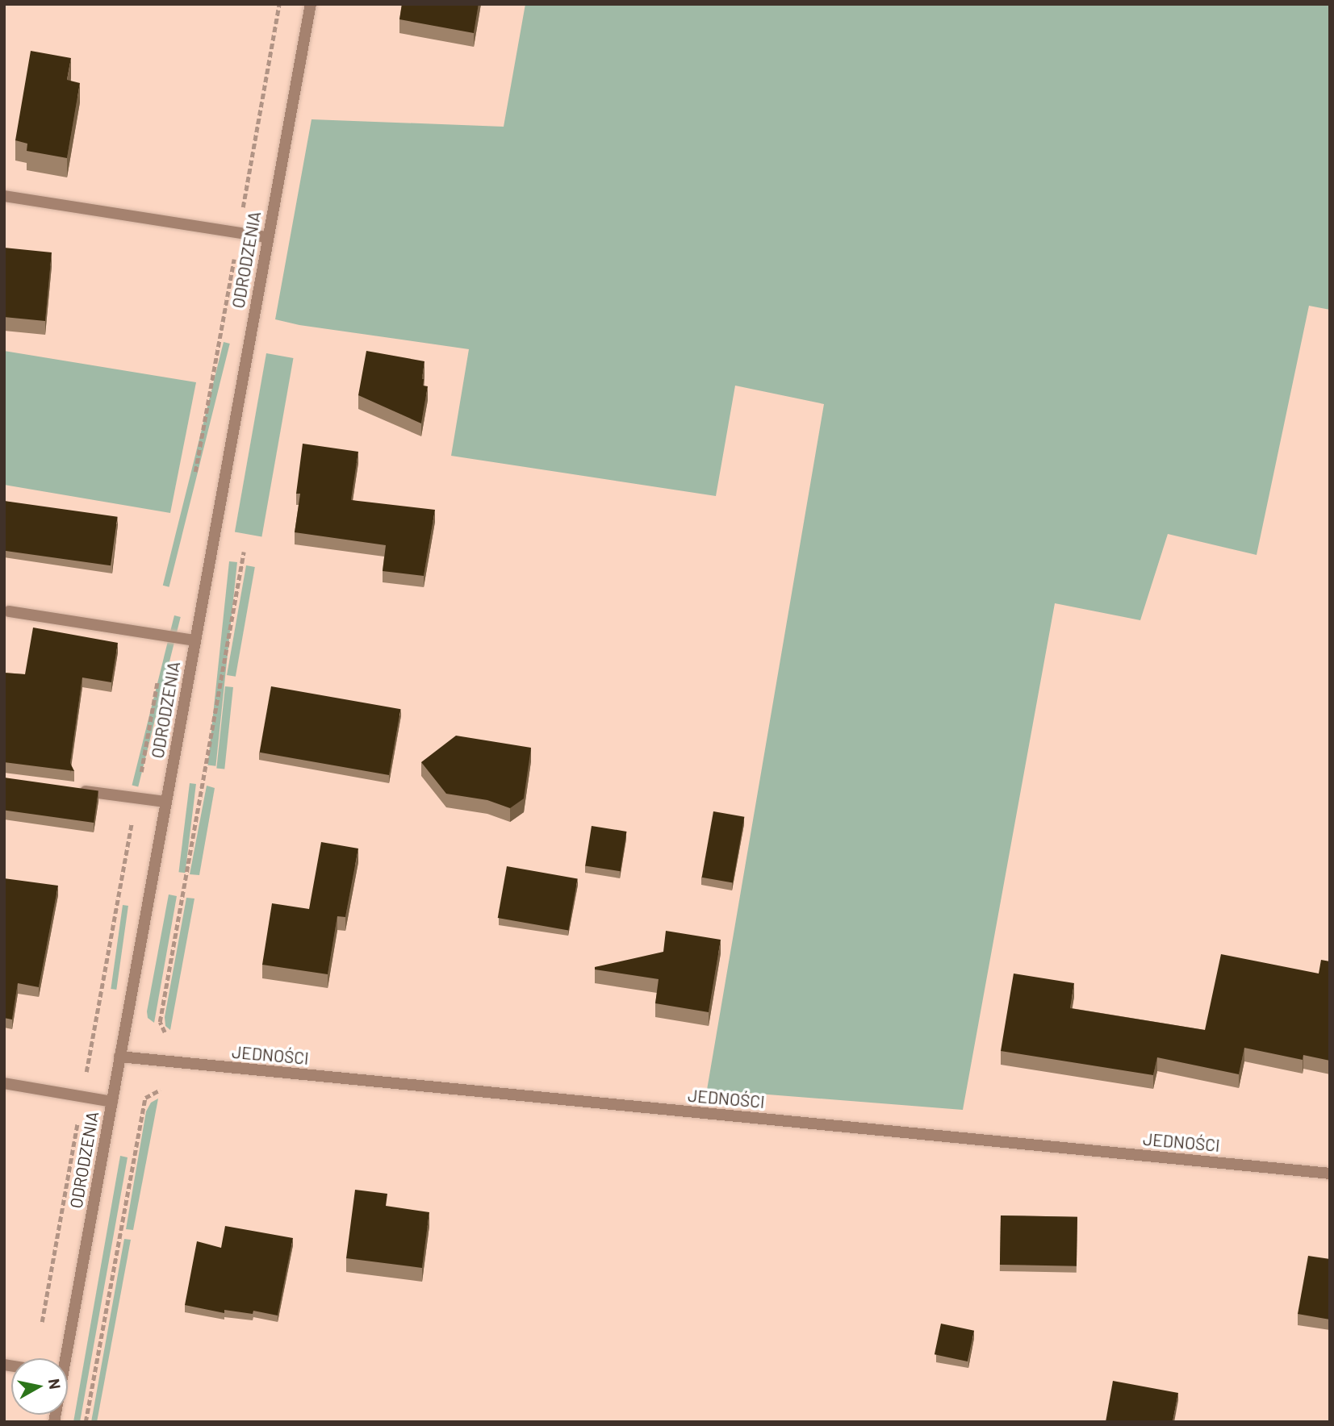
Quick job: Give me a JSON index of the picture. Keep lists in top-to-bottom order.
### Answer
{
  "streets": {
    "street": ["ODRODZENIA", "JEDNOŚCI"]
  },
  "crossings": [
    ["ODRODZENIA", "JEDNOŚCI"]
  ],
  "north": "right"
}
